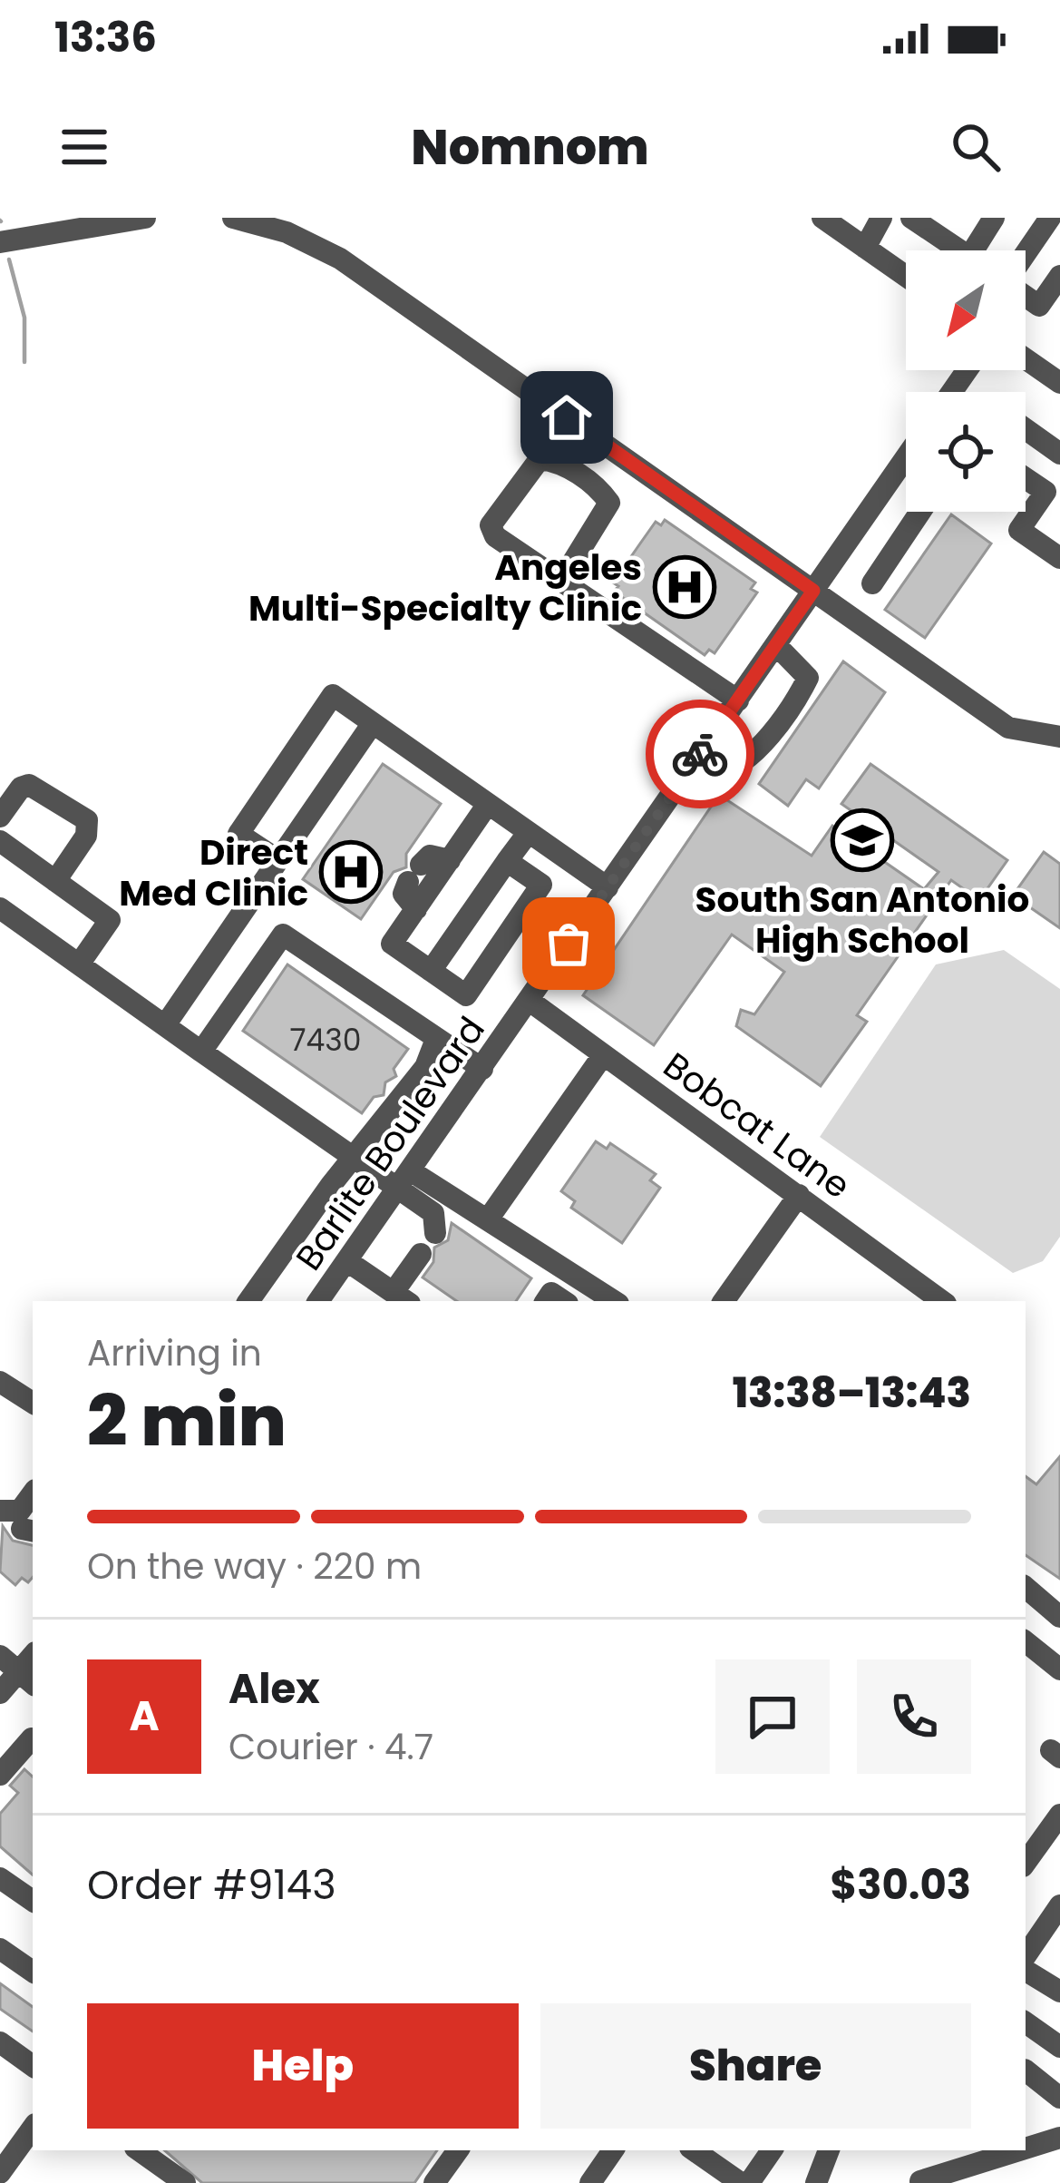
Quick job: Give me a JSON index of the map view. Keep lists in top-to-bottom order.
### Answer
{
  "streets": {
    "street": ["Bobcat Lane", "Barlite Boulevard"]
  },
  "crossings": [
    ["Bobcat Lane", "Barlite Boulevard"]
  ],
  "places": {
    "hospital": ["Angeles Multi-Specialty Clinic", "Direct Med Clinic"],
    "school or university": ["South San Antonio High School"]
  },
  "house_numbers": ["7430"],
  "north": "bottom left",
  "page": {
    "status": "13:36",
    "header": "Nomnom",
    "heading": ["2 min", "Arriving in", "13:38–13:43"],
    "panel": [
      "Alex",
      "Courier · 4.7",
      "Order #9143",
      "$30.03"
    ],
    "bar": "On the way · 220 m",
    "round": "A",
    "buttons": ["Help", "Share"]
  }
}
